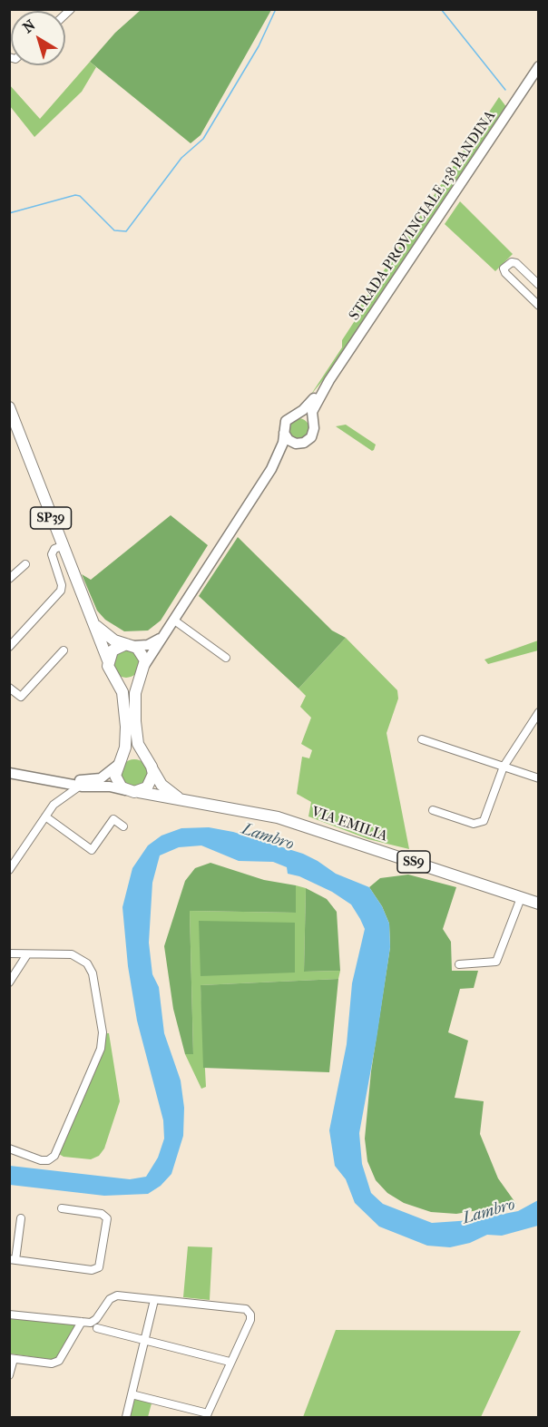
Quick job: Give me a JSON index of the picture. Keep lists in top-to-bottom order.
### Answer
{
  "streets": {
    "main road": ["SP39", "VIA EMILIA", "SS9"],
    "street": ["STRADA PROVINCIALE 138 PANDINA"]
  },
  "crossings": [
    ["SP39", "VIA EMILIA"]
  ],
  "water": ["Lambro"],
  "north": "top left"
}
